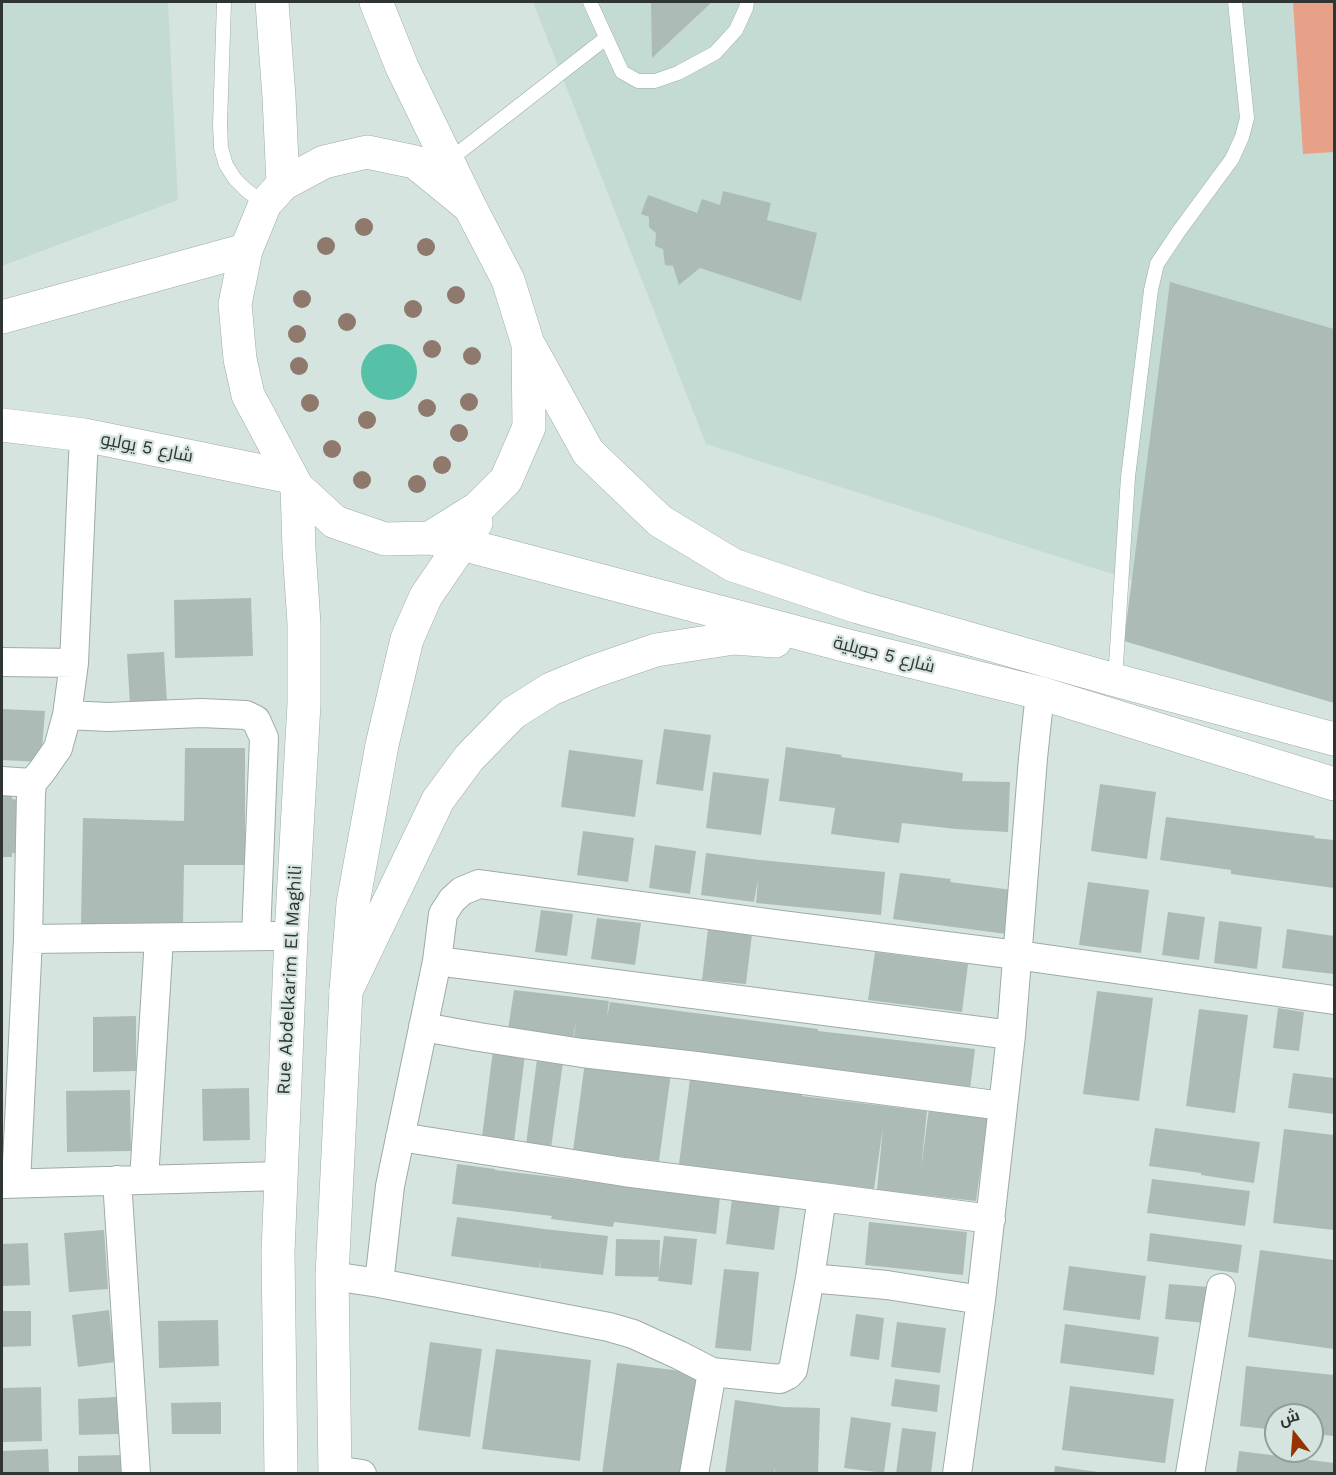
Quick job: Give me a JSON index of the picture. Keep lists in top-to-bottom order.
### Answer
{
  "streets": {
    "main road": ["شارع 5 يوليو", "شارع 5 جويلية", "Rue Abdelkarim El Maghili"]
  },
  "crossings": [
    ["شارع 5 يوليو", "Rue Abdelkarim El Maghili"]
  ],
  "north": "top"
}
